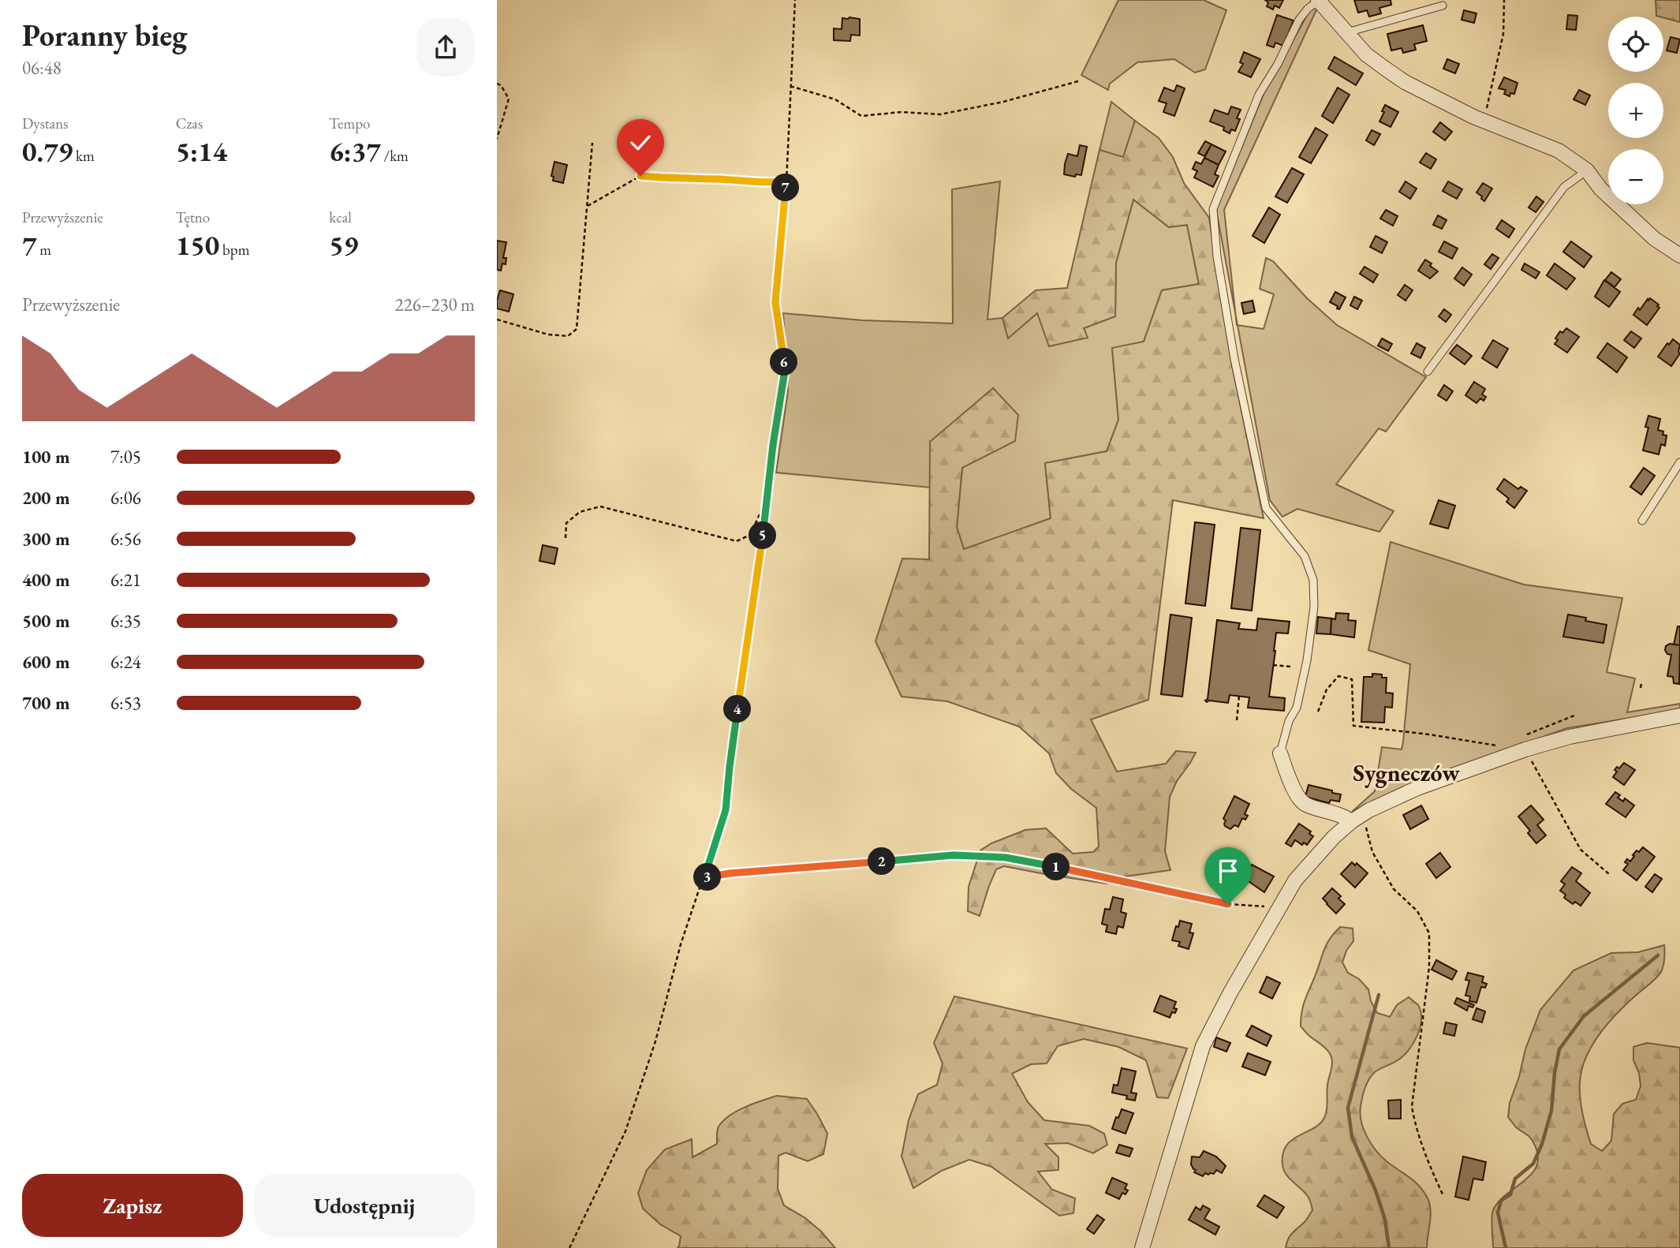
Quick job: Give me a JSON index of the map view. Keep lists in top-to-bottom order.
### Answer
{
  "districts": ["Sygneczów"],
  "page": {
    "heading": ["Poranny bieg", "06:48"],
    "map_buttons": ["+", "−"],
    "stats": [
      ["Dystans", "0.79 km"],
      ["Czas", "5:14"],
      ["Tempo", "6:37 /km"],
      ["Przewyższenie", "7 m"],
      ["Tętno", "150 bpm"],
      ["kcal", "59"]
    ],
    "pins": [
      "7",
      "6",
      "5",
      "4",
      "2",
      "1",
      "3"
    ],
    "chart": ["Przewyższenie", "226–230 m"],
    "list": [
      {
        "name": "100 m",
        "note": "7:05"
      },
      {
        "name": "200 m",
        "note": "6:06"
      },
      {
        "name": "300 m",
        "note": "6:56"
      },
      {
        "name": "400 m",
        "note": "6:21"
      },
      {
        "name": "500 m",
        "note": "6:35"
      },
      {
        "name": "600 m",
        "note": "6:24"
      },
      {
        "name": "700 m",
        "note": "6:53"
      }
    ],
    "buttons": ["Zapisz", "Udostępnij"]
  }
}
